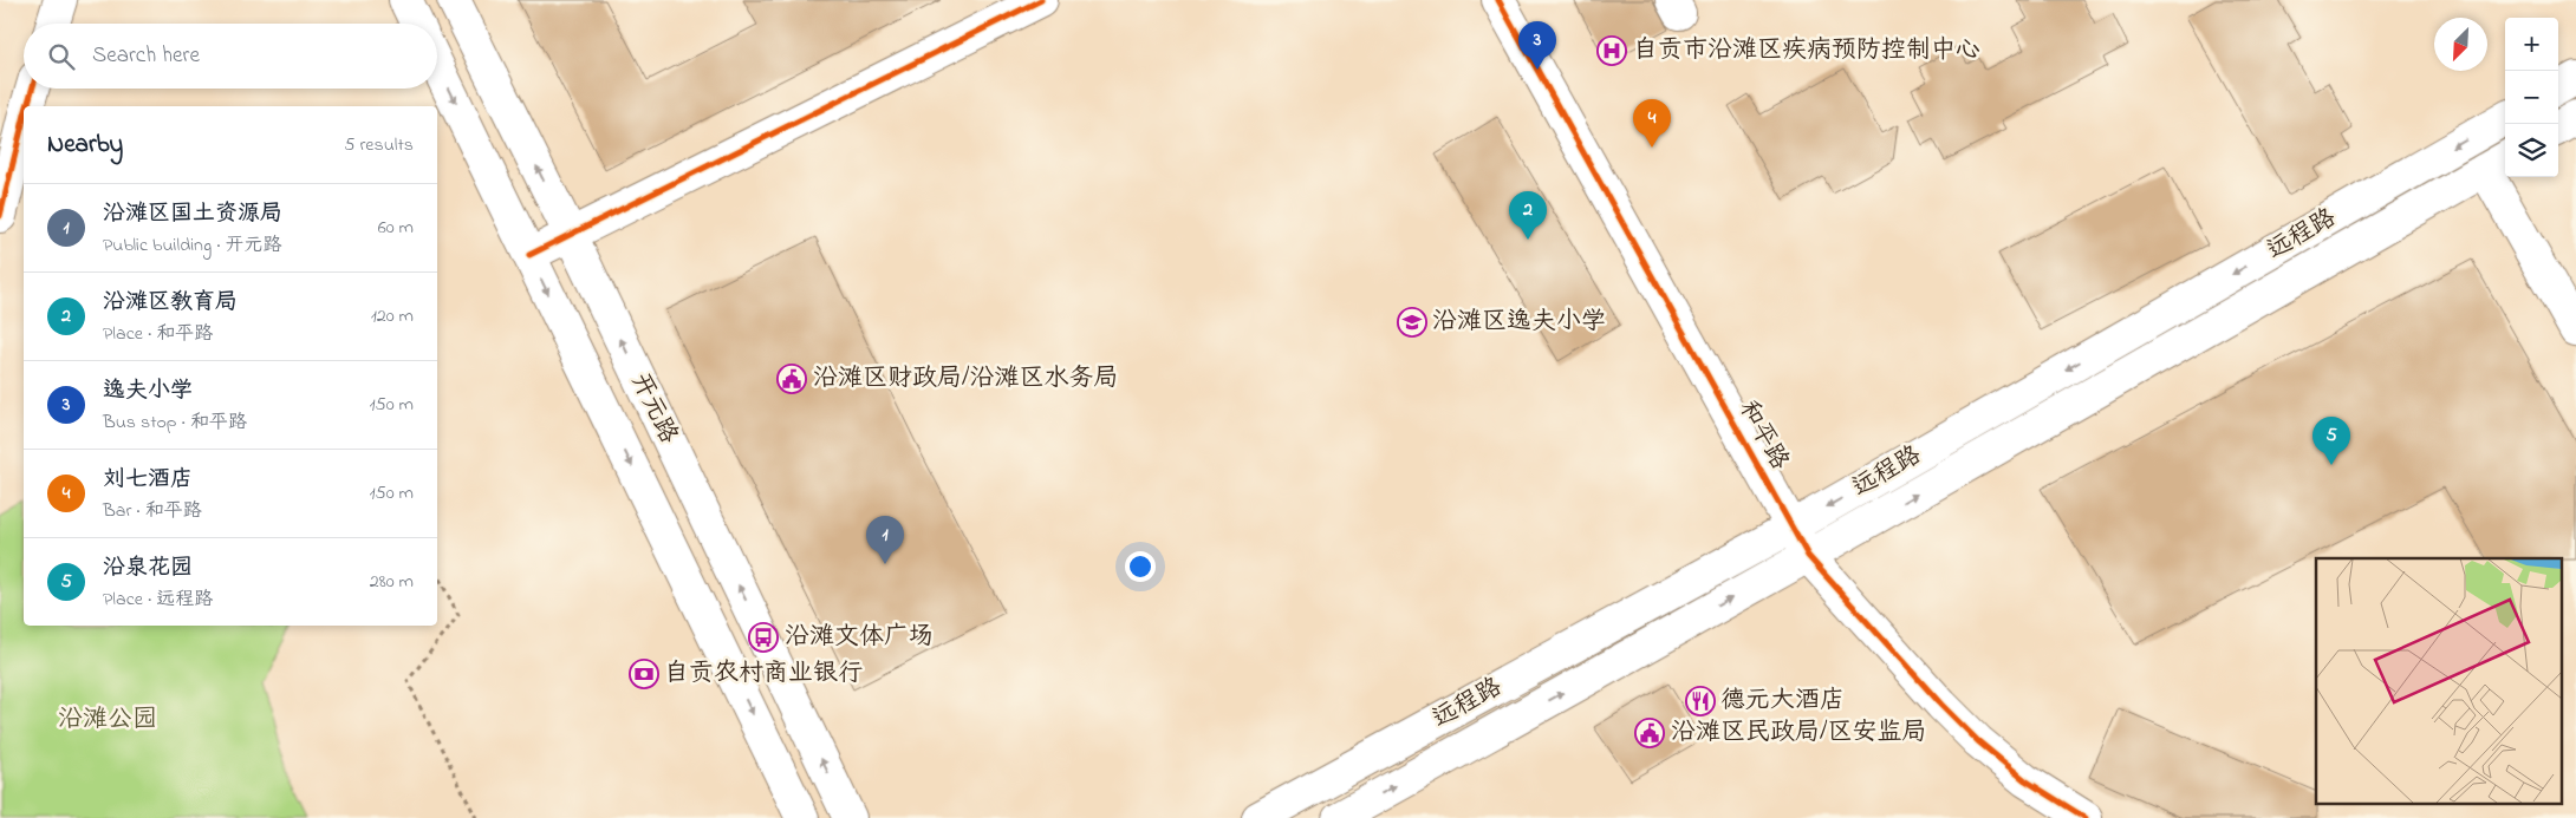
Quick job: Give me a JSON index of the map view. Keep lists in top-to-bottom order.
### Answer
{
  "streets": {
    "main road": ["远程路", "开元路", "和平路"]
  },
  "crossings": [
    ["远程路", "和平路"]
  ],
  "parks": ["沿滩公园"],
  "places": {
    "hospital": ["自贡市沿滩区疾病预防控制中心"],
    "school or university": ["沿滩区逸夫小学"],
    "public building": ["沿滩区财政局/沿滩区水务局", "沿滩区民政局/区安监局"],
    "bus stop": ["沿滩文体广场"],
    "bank": ["自贡农村商业银行"],
    "restaurant": ["德元大酒店"]
  },
  "north": "bottom left",
  "page": {
    "map_buttons": ["+", "−"],
    "pins": [
      "3",
      "4",
      "2",
      "5",
      "1"
    ],
    "search": "Search here",
    "heading": ["Nearby", "5 results"],
    "list": [
      {
        "mark": "1",
        "name": "沿滩区国土资源局",
        "note": "Public building · 开元路",
        "value": "60 m"
      },
      {
        "mark": "2",
        "name": "沿滩区教育局",
        "note": "Place · 和平路",
        "value": "120 m"
      },
      {
        "mark": "3",
        "name": "逸夫小学",
        "note": "Bus stop · 和平路",
        "value": "150 m"
      },
      {
        "mark": "4",
        "name": "刘七酒店",
        "note": "Bar · 和平路",
        "value": "150 m"
      },
      {
        "mark": "5",
        "name": "沿泉花园",
        "note": "Place · 远程路",
        "value": "280 m"
      }
    ]
  }
}
